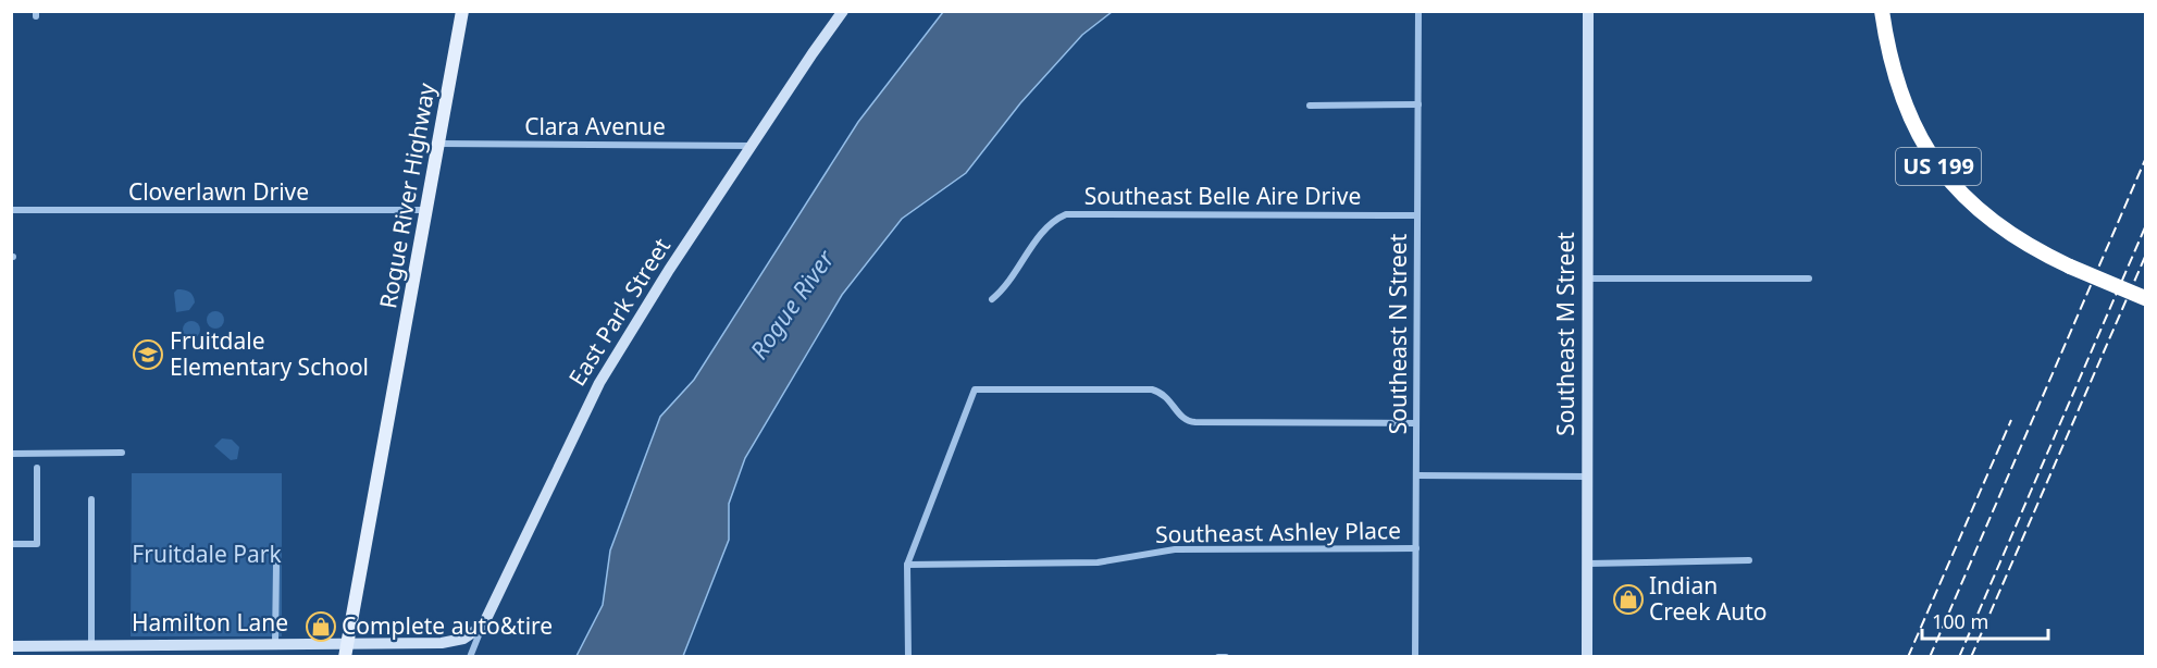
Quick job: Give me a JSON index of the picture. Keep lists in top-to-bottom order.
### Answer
{
  "streets": {
    "highway": ["US 199"],
    "main road": ["Rogue River Highway"],
    "street": [
      "Clara Avenue",
      "Cloverlawn Drive",
      "Southeast Belle Aire Drive",
      "East Park Street",
      "Southeast N Street",
      "Southeast M Street",
      "Southeast Ashley Place",
      "Hamilton Lane"
    ]
  },
  "crossings": [
    ["Clara Avenue", "Rogue River Highway"],
    ["Clara Avenue", "East Park Street"],
    ["Cloverlawn Drive", "Rogue River Highway"],
    ["Rogue River Highway", "Hamilton Lane"],
    ["Southeast Belle Aire Drive", "Southeast N Street"],
    ["East Park Street", "Hamilton Lane"],
    ["Southeast N Street", "Southeast Ashley Place"]
  ],
  "water": ["Rogue River"],
  "parks": ["Fruitdale Park"],
  "places": {
    "school or university": ["Fruitdale Elementary School"],
    "shop": ["Indian Creek Auto", "Complete auto&tire"]
  },
  "scale_bar": "100 m"
}
